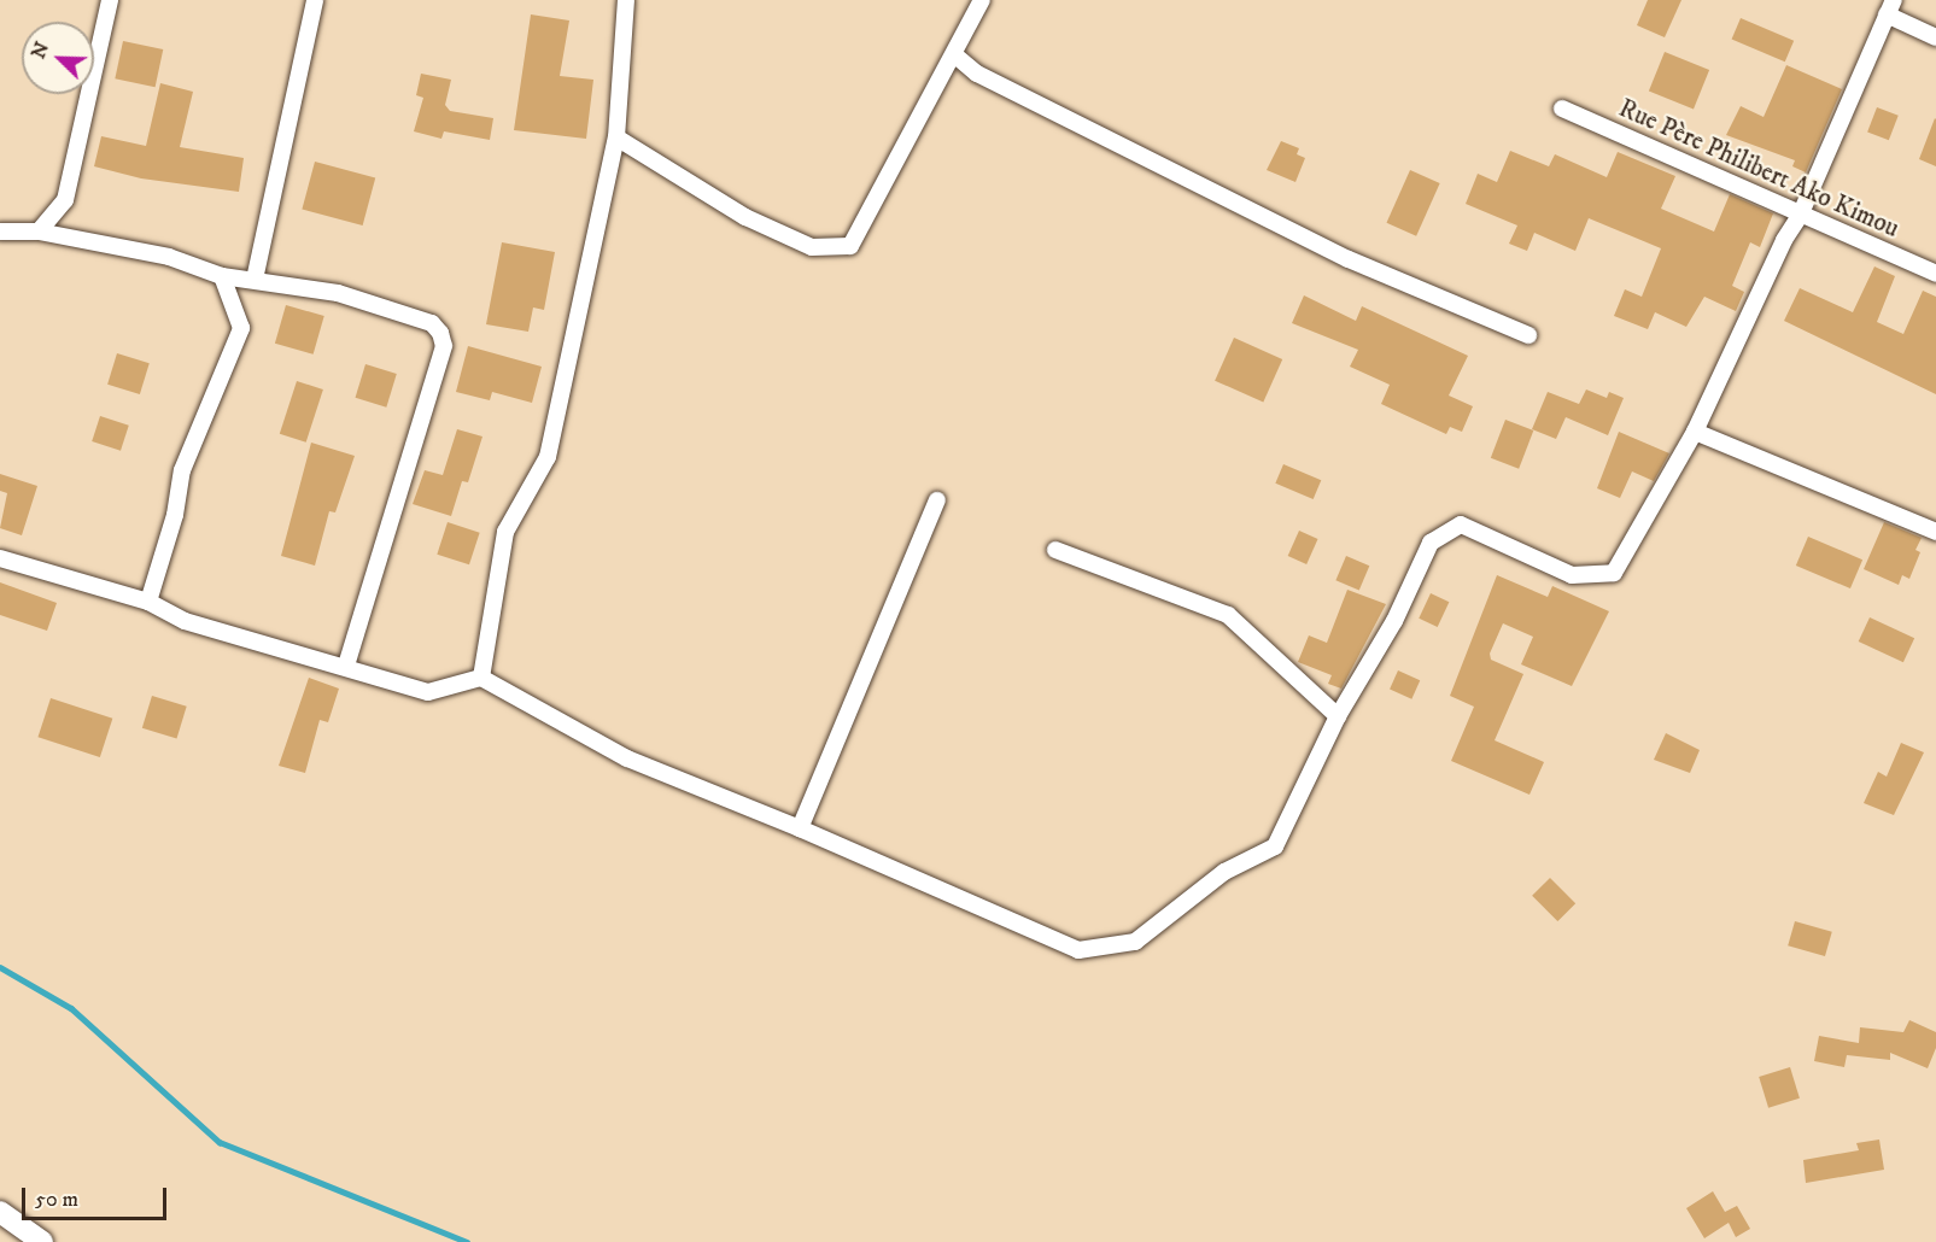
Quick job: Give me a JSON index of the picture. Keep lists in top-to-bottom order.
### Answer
{
  "streets": {
    "street": ["Rue Père Philibert Ako Kimou"]
  },
  "scale_bar": "50 m",
  "north": "top left"
}
